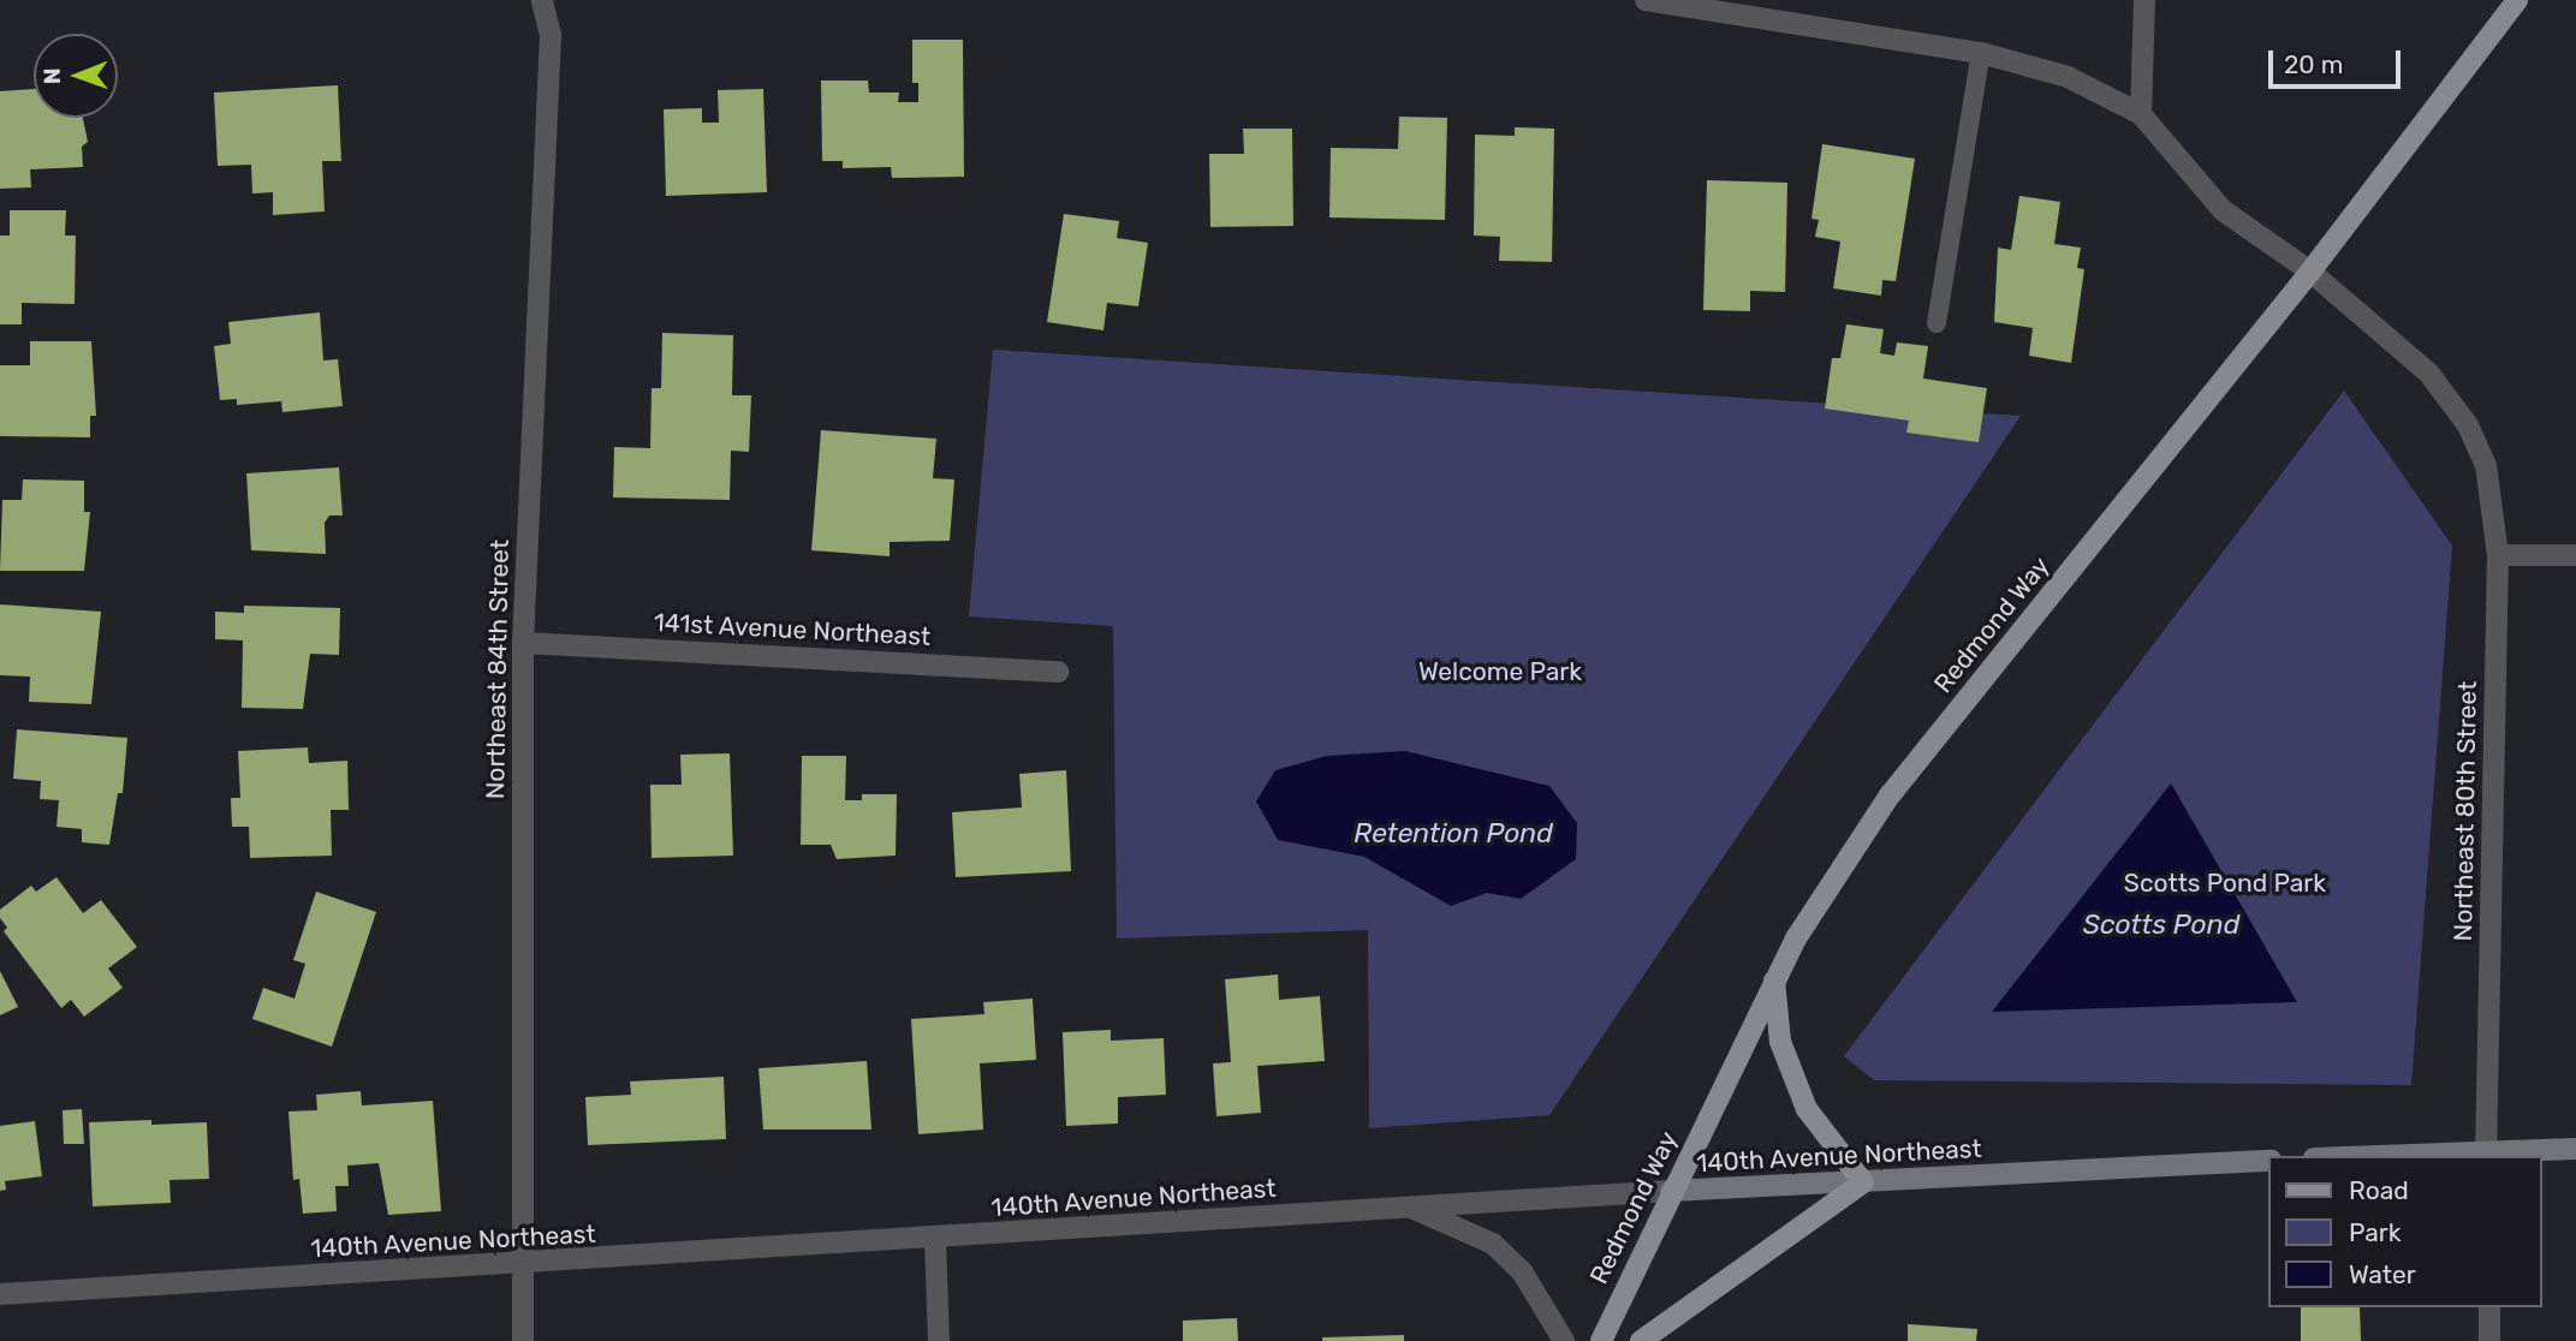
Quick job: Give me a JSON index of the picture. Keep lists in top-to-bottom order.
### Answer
{
  "streets": {
    "main road": ["Redmond Way", "140th Avenue Northeast"],
    "street": ["141st Avenue Northeast", "Northeast 84th Street", "Northeast 80th Street"]
  },
  "crossings": [
    ["Redmond Way", "Northeast 80th Street"],
    ["Redmond Way", "140th Avenue Northeast"],
    ["141st Avenue Northeast", "Northeast 84th Street"],
    ["Northeast 84th Street", "140th Avenue Northeast"]
  ],
  "water": ["Retention Pond", "Scotts Pond"],
  "parks": ["Welcome Park", "Scotts Pond Park"],
  "legend": ["Road", "Park", "Water"],
  "scale_bar": "20 m",
  "north": "left"
}
